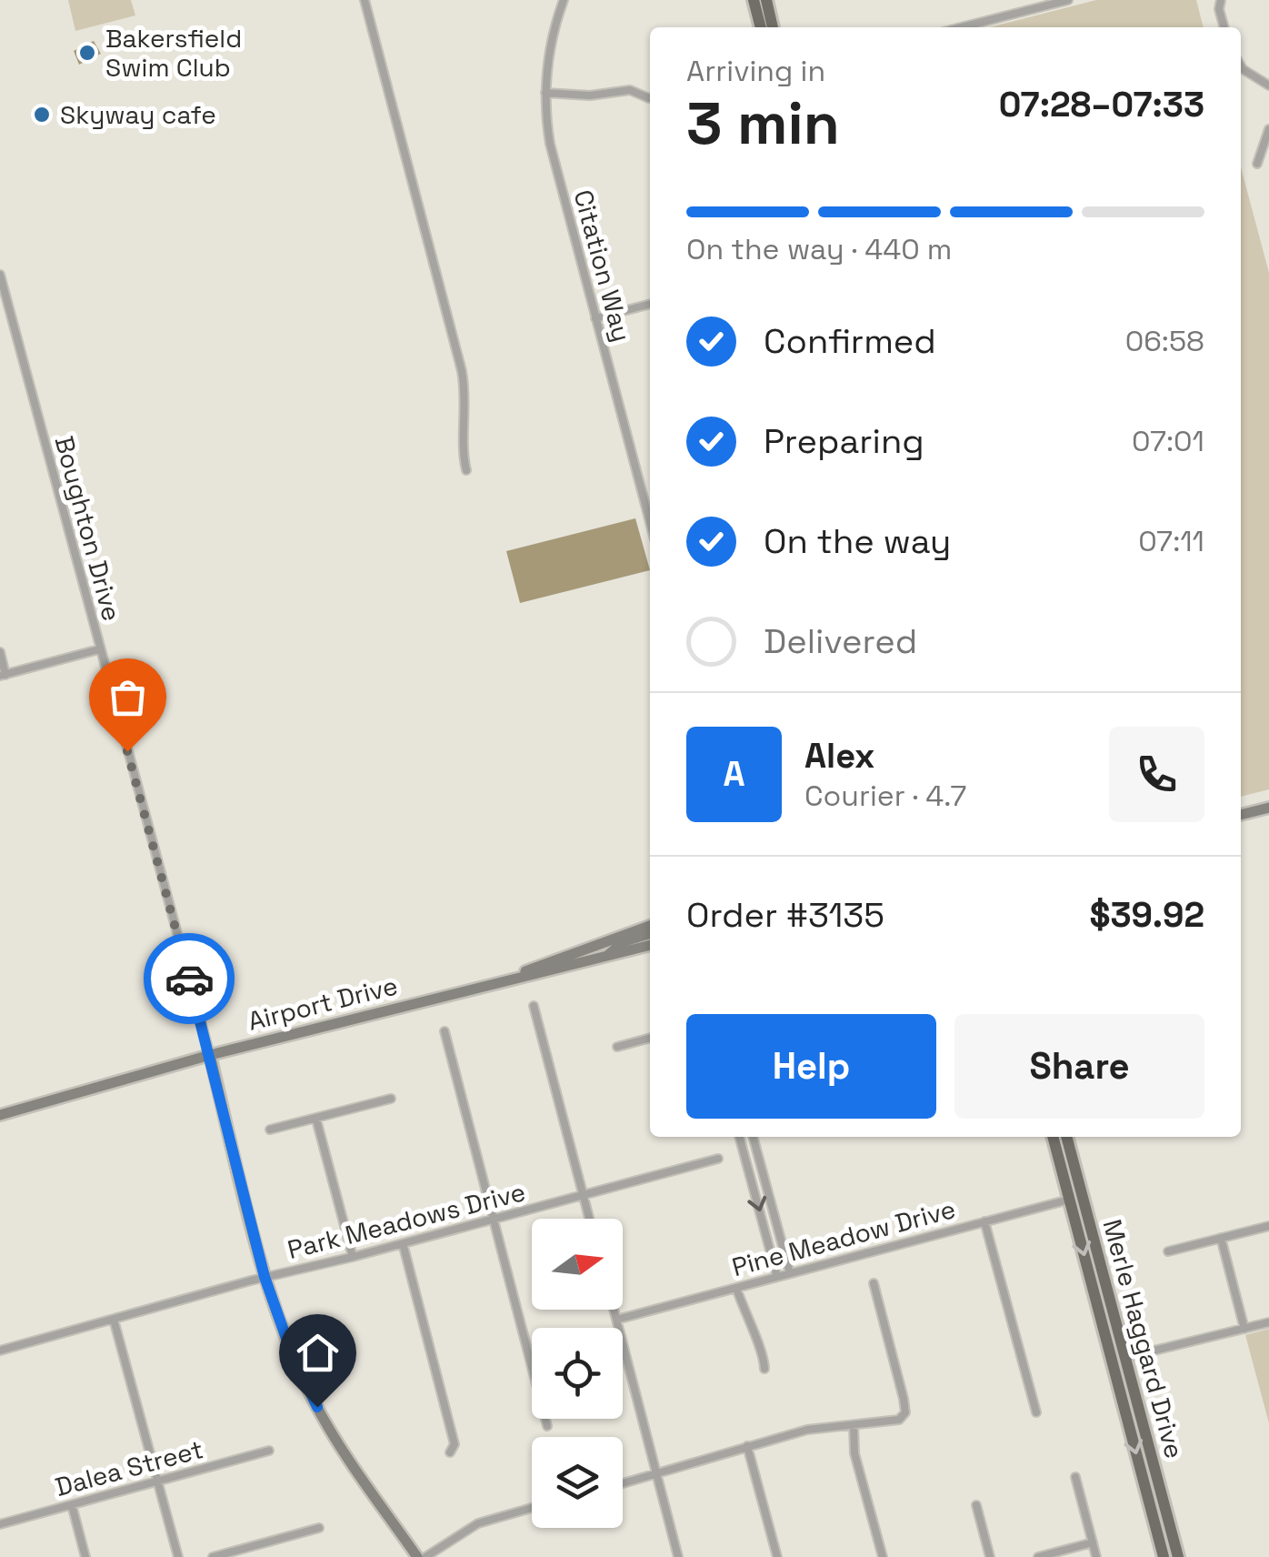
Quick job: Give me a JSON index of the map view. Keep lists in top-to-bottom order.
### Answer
{
  "streets": {
    "main road": ["Airport Drive", "Merle Haggard Drive"],
    "street": [
      "Citation Way",
      "Boughton Drive",
      "Park Meadows Drive",
      "Pine Meadow Drive",
      "Dalea Street"
    ]
  },
  "crossings": [
    ["Boughton Drive", "Airport Drive"],
    ["Pine Meadow Drive", "Merle Haggard Drive"]
  ],
  "places": ["Bakersfield Swim Club", "Skyway cafe"],
  "north": "right",
  "page": {
    "heading": ["3 min", "Arriving in", "07:28–07:33"],
    "panel": [
      "Alex",
      "Courier · 4.7",
      "Order #3135",
      "$39.92"
    ],
    "bar": "On the way · 440 m",
    "list": [
      ["Confirmed", "06:58"],
      ["Preparing", "07:01"],
      ["On the way", "07:11"],
      "Delivered"
    ],
    "round": "A",
    "buttons": ["Help", "Share"]
  }
}
